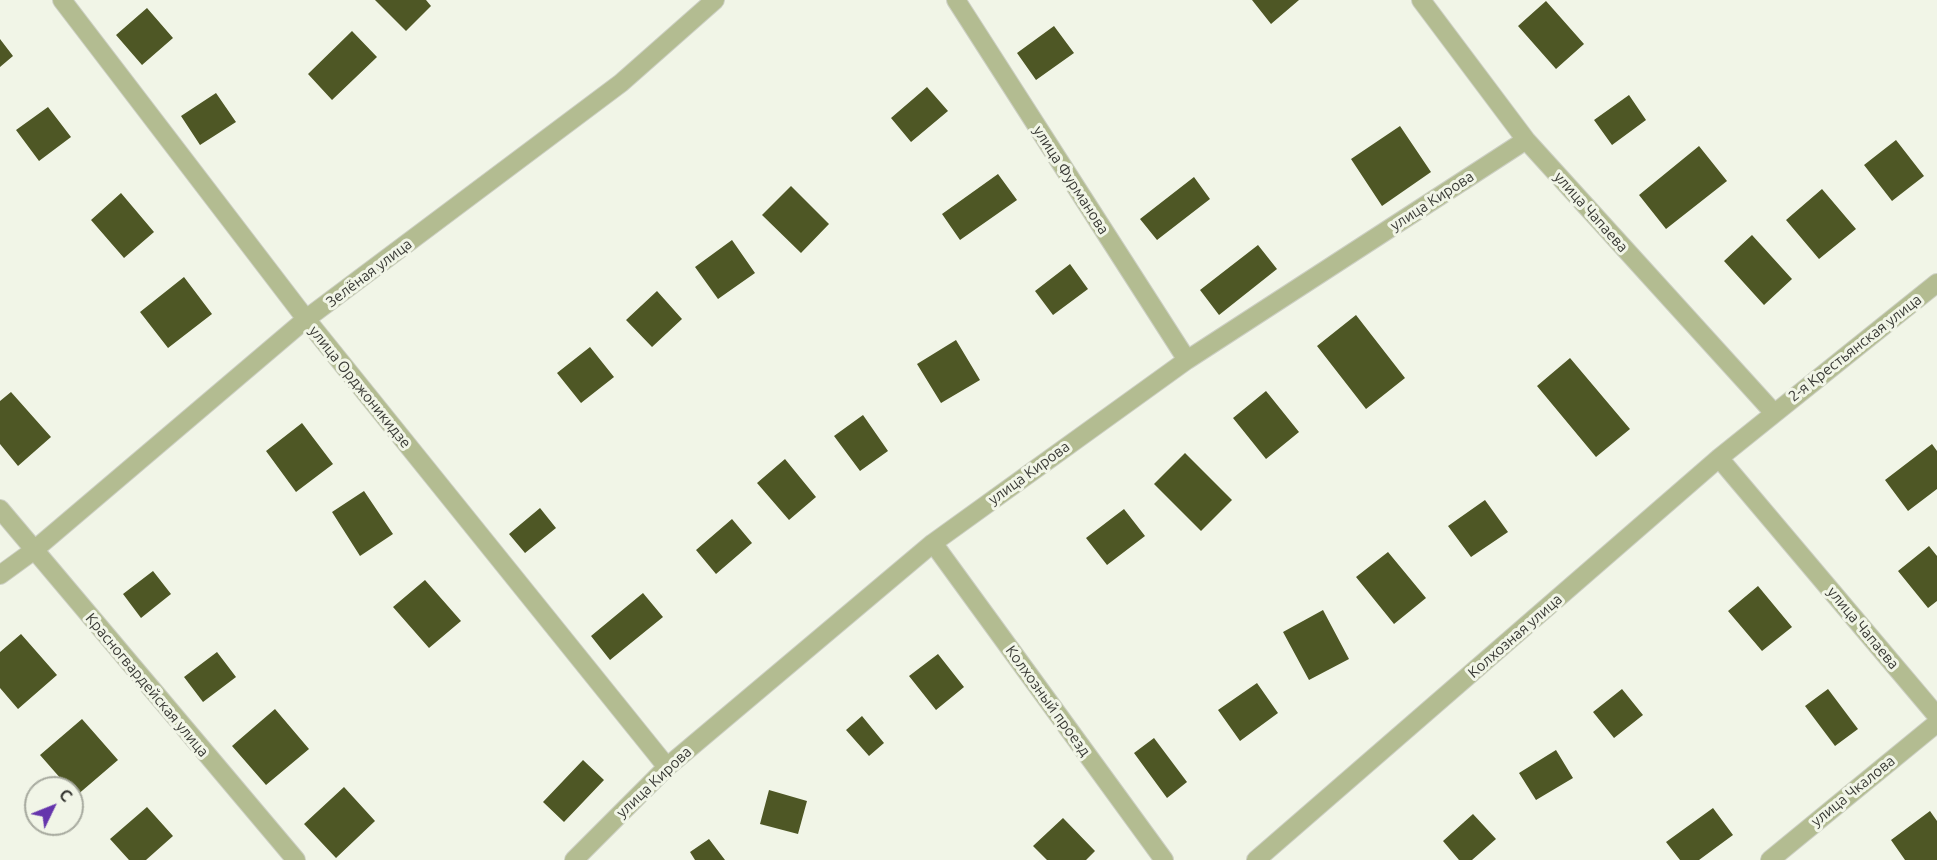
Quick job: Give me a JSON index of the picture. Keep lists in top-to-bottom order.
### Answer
{
  "streets": {
    "street": [
      "улица Фурманова",
      "улица Кирова",
      "улица Чапаева",
      "Зелёная улица",
      "2-я Крестьянская улица",
      "улица Орджоникидзе",
      "Колхозная улица",
      "Красногвардейская улица",
      "Колхозный проезд",
      "улица Чкалова"
    ]
  },
  "crossings": [
    ["улица Фурманова", "улица Кирова"],
    ["улица Кирова", "улица Чапаева"],
    ["улица Кирова", "улица Орджоникидзе"],
    ["улица Кирова", "Колхозный проезд"],
    ["улица Чапаева", "2-я Крестьянская улица"],
    ["улица Чапаева", "Колхозная улица"],
    ["Зелёная улица", "улица Орджоникидзе"],
    ["Зелёная улица", "Красногвардейская улица"],
    ["2-я Крестьянская улица", "Колхозная улица"]
  ],
  "north": "top right"
}
